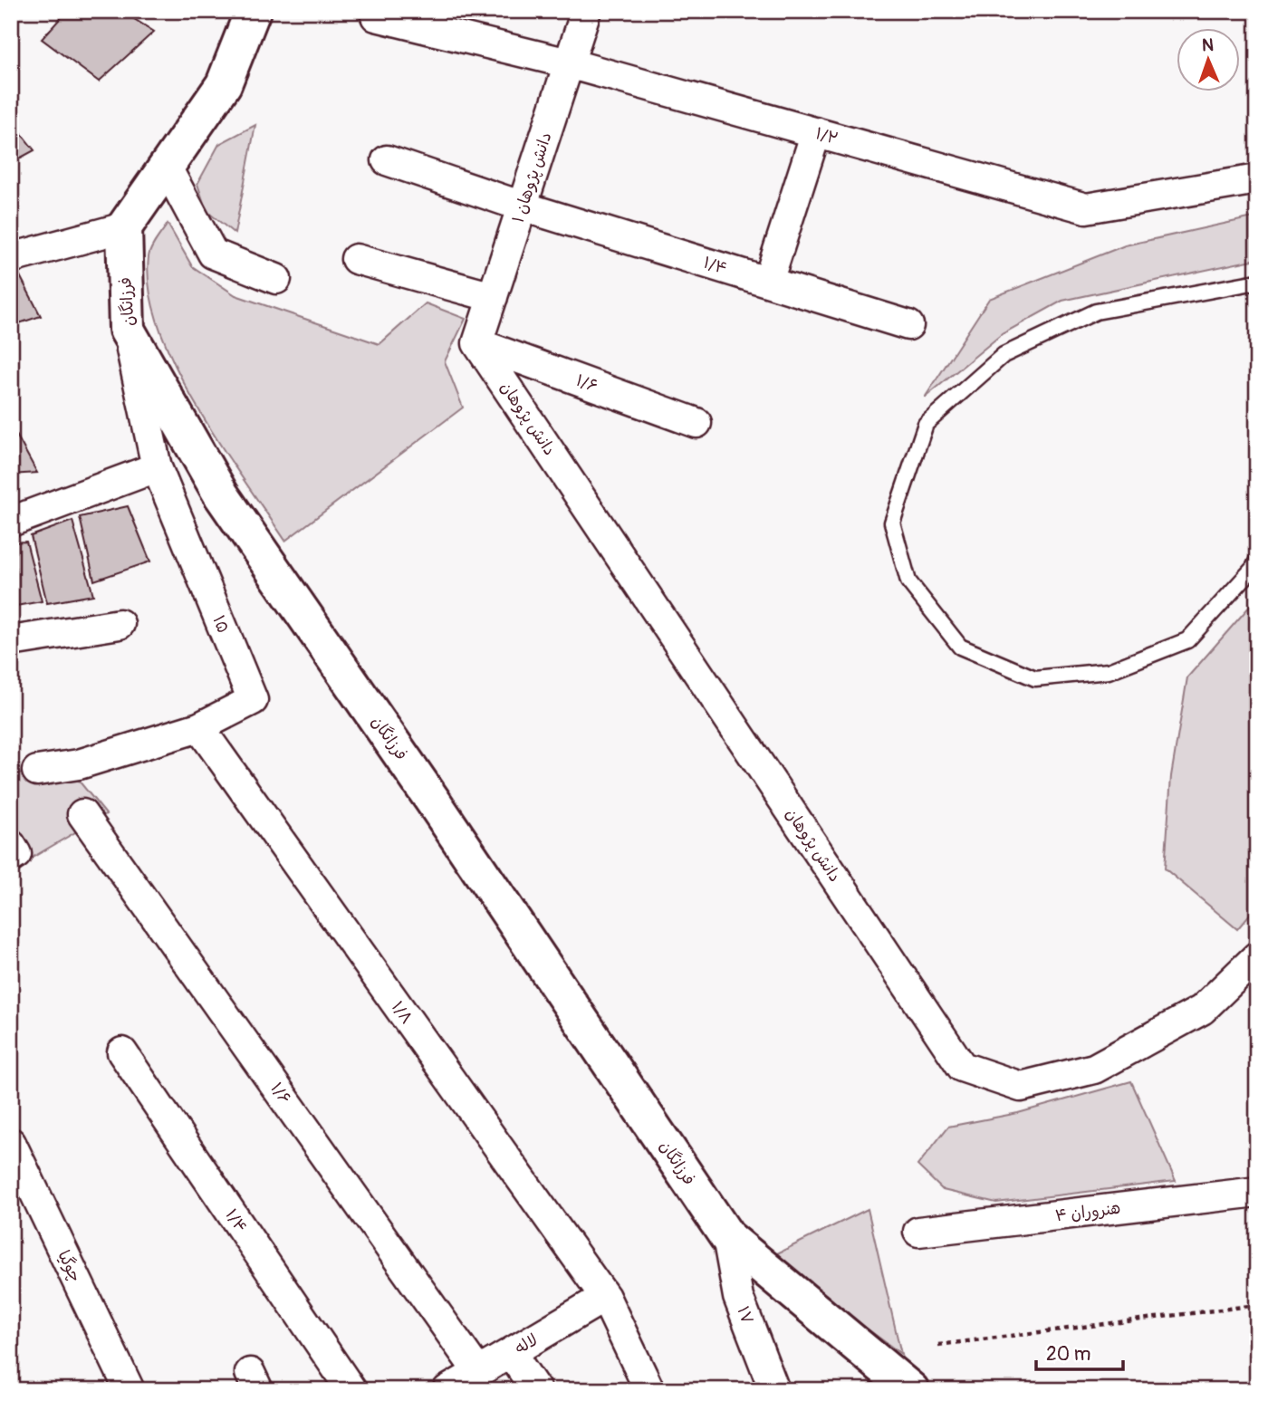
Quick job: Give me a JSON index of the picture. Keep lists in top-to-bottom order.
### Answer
{
  "streets": {
    "street": [
      "۱/۲",
      "دانش پژوهان ۱",
      "۱/۴",
      "فرزانگان",
      "۱/۶",
      "دانش پژوهان",
      "۱۵",
      "۱/۸",
      "هنروران ۴",
      "چوگیا",
      "۱۷",
      "لاله"
    ]
  },
  "crossings": [
    ["۱/۲", "دانش پژوهان ۱"],
    ["دانش پژوهان ۱", "۱/۴"],
    ["دانش پژوهان ۱", "۱/۶"],
    ["دانش پژوهان ۱", "دانش پژوهان"],
    ["فرزانگان", "۱۵"],
    ["فرزانگان", "۱۷"],
    ["۱/۶", "دانش پژوهان"],
    ["۱/۶", "لاله"],
    ["۱۵", "۱/۸"],
    ["۱/۸", "لاله"]
  ],
  "scale_bar": "20 m",
  "north": "top"
}
